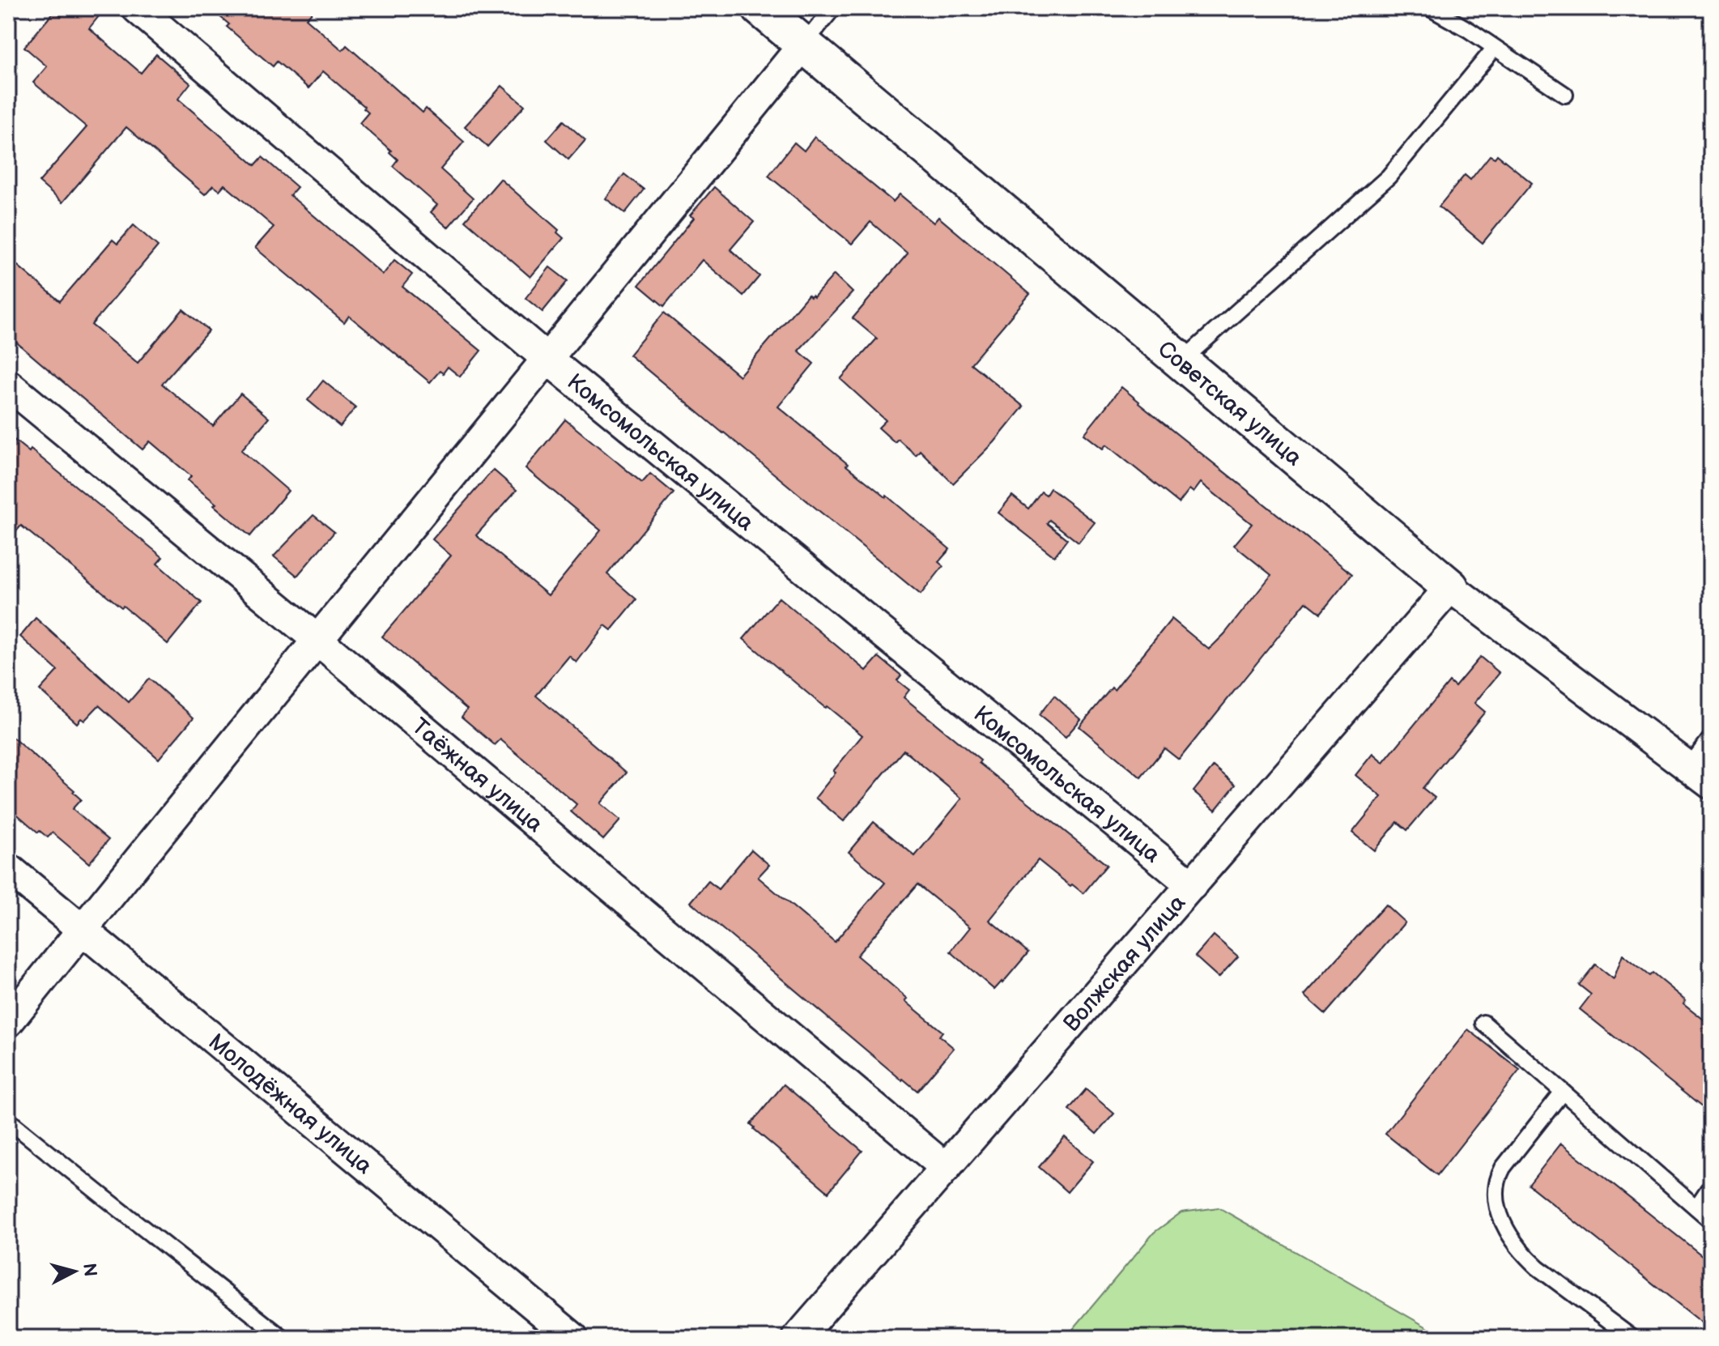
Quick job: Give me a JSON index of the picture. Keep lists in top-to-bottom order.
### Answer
{
  "streets": {
    "street": [
      "Советская улица",
      "Комсомольская улица",
      "Таёжная улица",
      "Волжская улица",
      "Молодёжная улица"
    ]
  },
  "crossings": [
    ["Советская улица", "Волжская улица"],
    ["Комсомольская улица", "Волжская улица"],
    ["Таёжная улица", "Волжская улица"]
  ],
  "north": "right"
}
